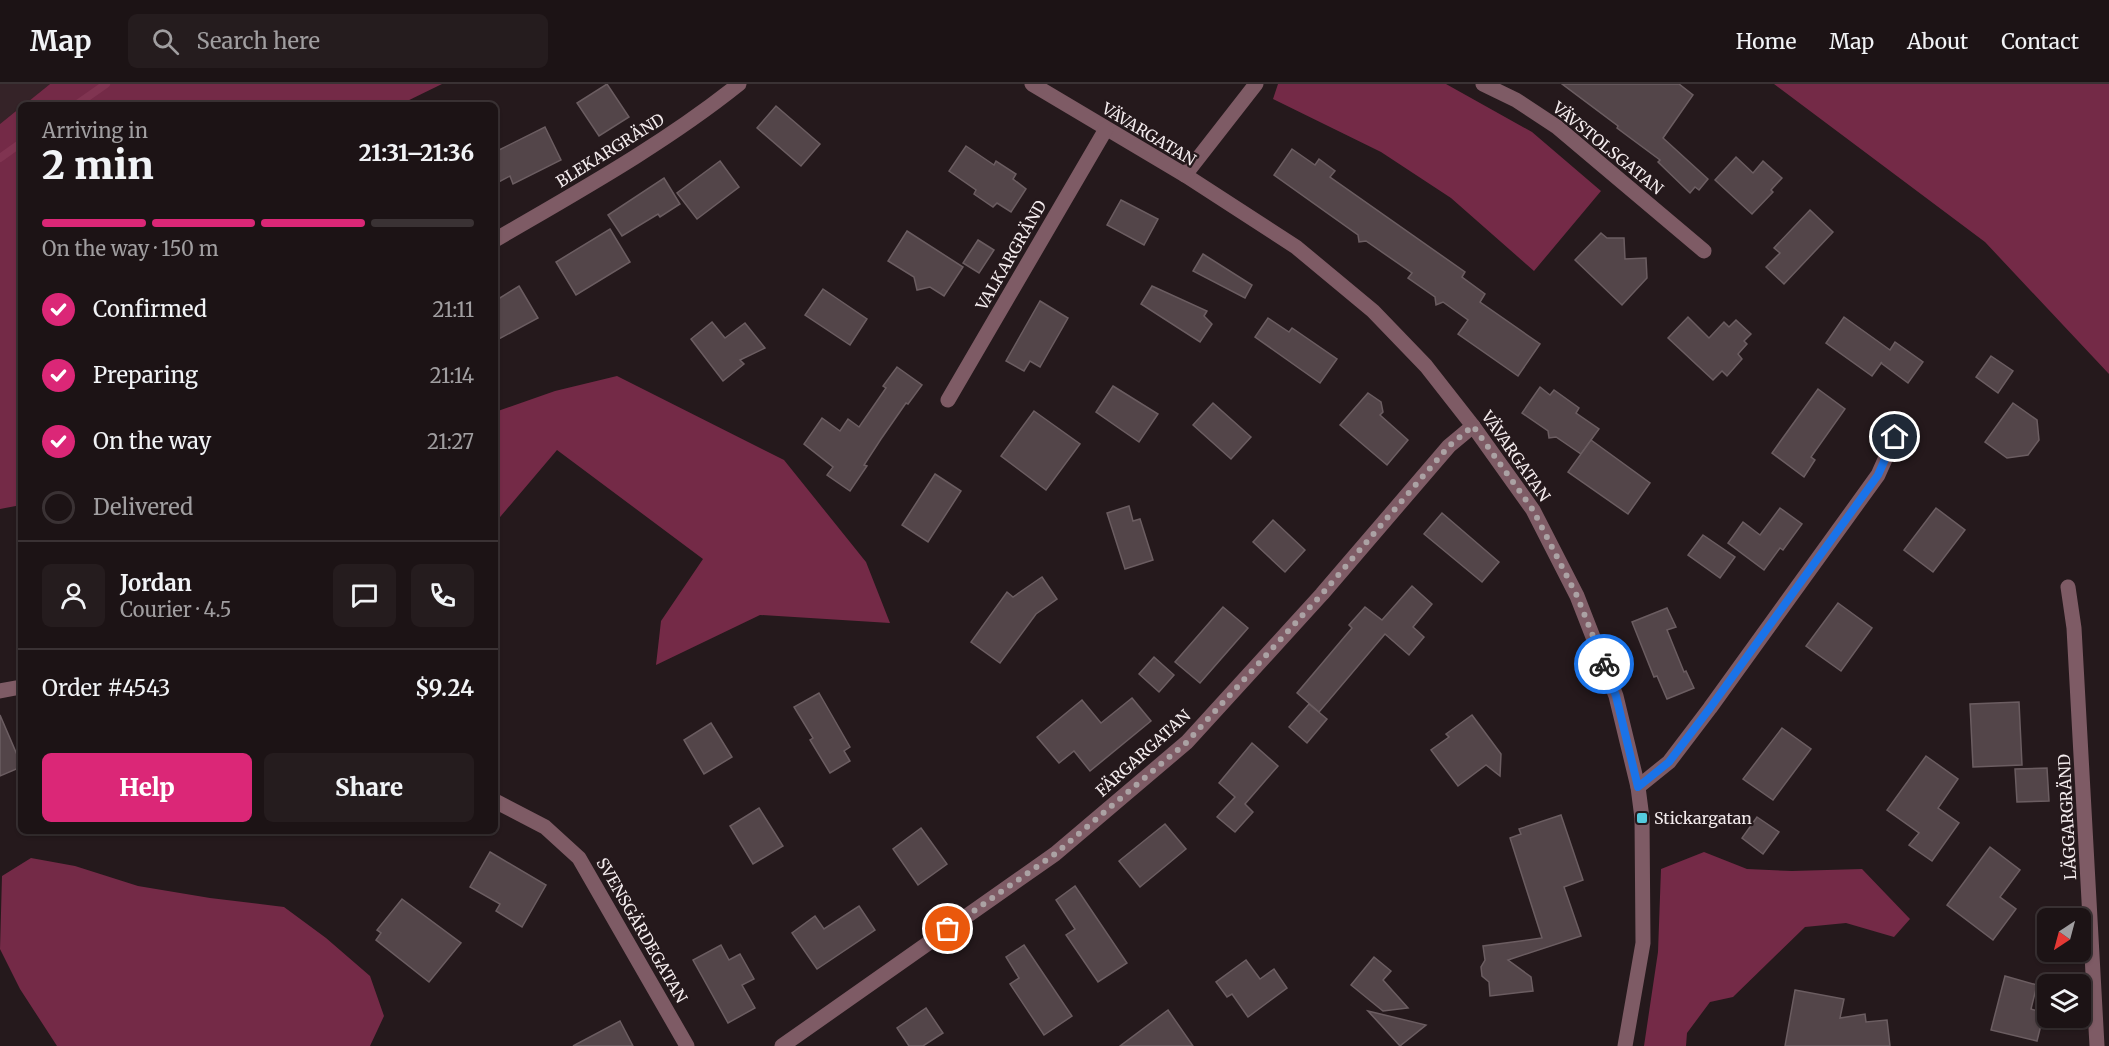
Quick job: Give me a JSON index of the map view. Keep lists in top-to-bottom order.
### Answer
{
  "streets": {
    "street": [
      "VÄVARGATAN",
      "VÄVSTOLSGATAN",
      "BLEKARGRÄND",
      "VALKARGRÄND",
      "FÄRGARGATAN",
      "LÄGGARGRÄND",
      "SVENSGÄRDEGATAN"
    ]
  },
  "crossings": [
    ["VÄVARGATAN", "VALKARGRÄND"],
    ["VÄVARGATAN", "FÄRGARGATAN"]
  ],
  "places": {
    "transit": ["Stickargatan"]
  },
  "north": "bottom left",
  "page": {
    "header": "Map",
    "search": "Search here",
    "nav": [
      "Home",
      "Map",
      "About",
      "Contact"
    ],
    "heading": ["2 min", "Arriving in", "21:31–21:36"],
    "panel": [
      "Jordan",
      "Courier · 4.5",
      "Order #4543",
      "$9.24"
    ],
    "bar": "On the way · 150 m",
    "list": [
      ["Confirmed", "21:11"],
      ["Preparing", "21:14"],
      ["On the way", "21:27"],
      "Delivered"
    ],
    "buttons": ["Help", "Share"]
  }
}
